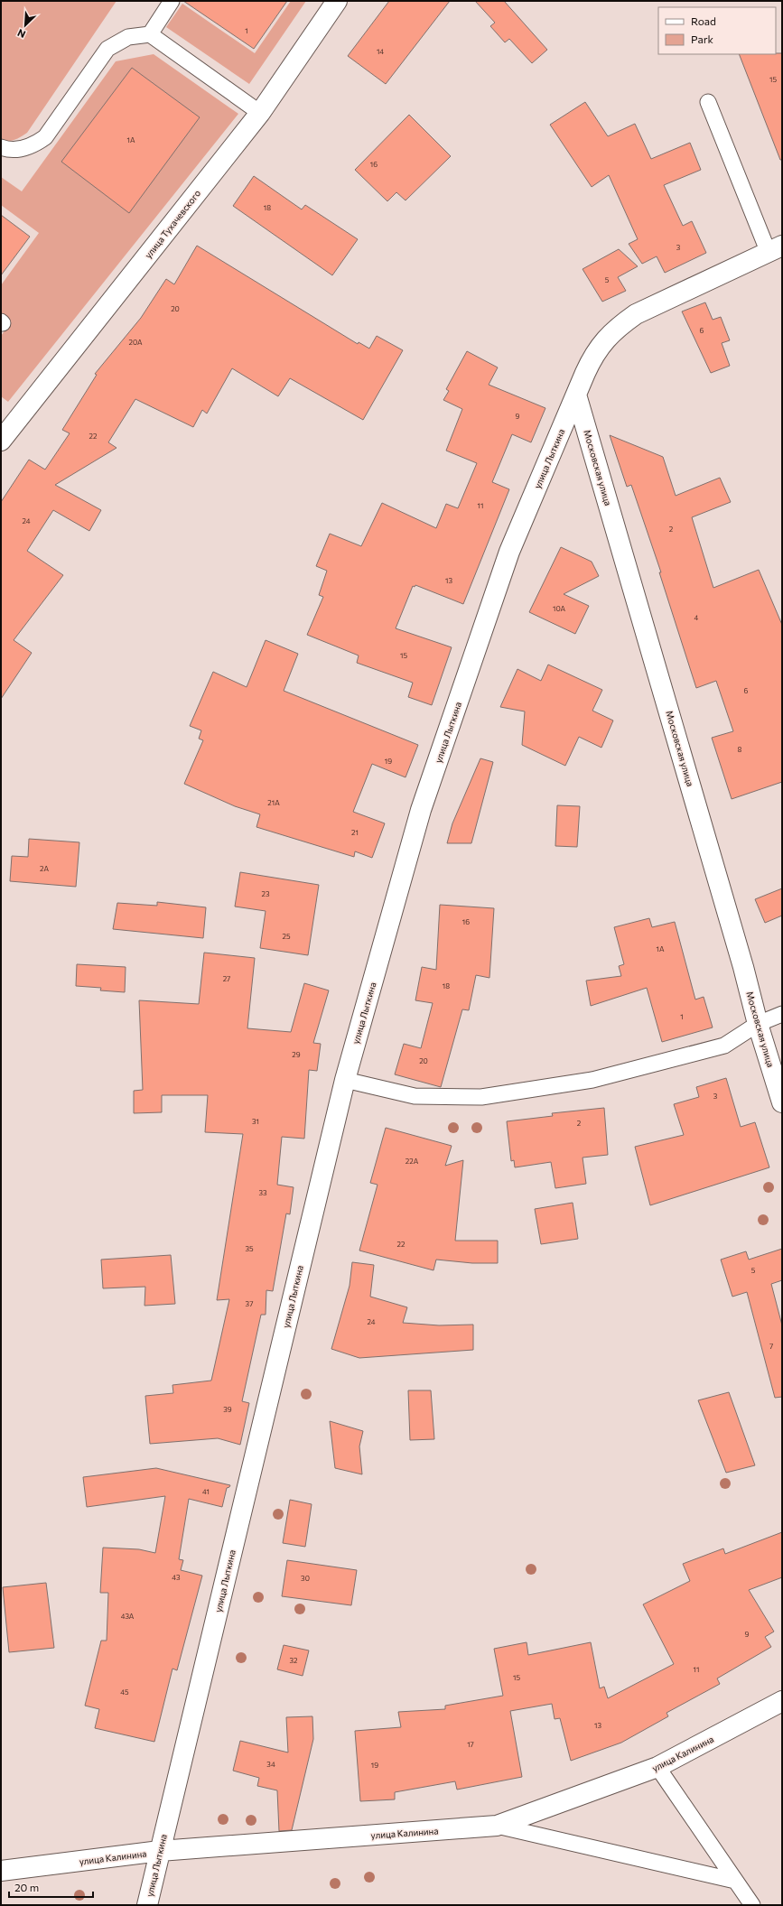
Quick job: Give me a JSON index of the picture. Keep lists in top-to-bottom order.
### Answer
{
  "streets": {
    "street": [
      "улица Тухачевского",
      "улица Лыткина",
      "Московская улица",
      "улица Калинина"
    ]
  },
  "crossings": [
    ["улица Лыткина", "Московская улица"],
    ["улица Лыткина", "улица Калинина"]
  ],
  "house_numbers": [
    "1",
    "14",
    "15",
    "1А",
    "16",
    "18",
    "3",
    "5",
    "20",
    "6",
    "20А",
    "9",
    "22",
    "11",
    "24",
    "2",
    "13",
    "10А",
    "4",
    "15",
    "6",
    "8",
    "19",
    "21А",
    "21",
    "2А",
    "23",
    "16",
    "25",
    "1А",
    "27",
    "18",
    "1",
    "29",
    "20",
    "3",
    "31",
    "2",
    "22А",
    "33",
    "22",
    "35",
    "5",
    "37",
    "24",
    "7",
    "39",
    "41",
    "43",
    "30",
    "43А",
    "9",
    "32",
    "11",
    "15",
    "45",
    "13",
    "17",
    "34",
    "19"
  ],
  "legend": ["Road", "Park"],
  "scale_bar": "20 m",
  "north": "bottom left"
}
